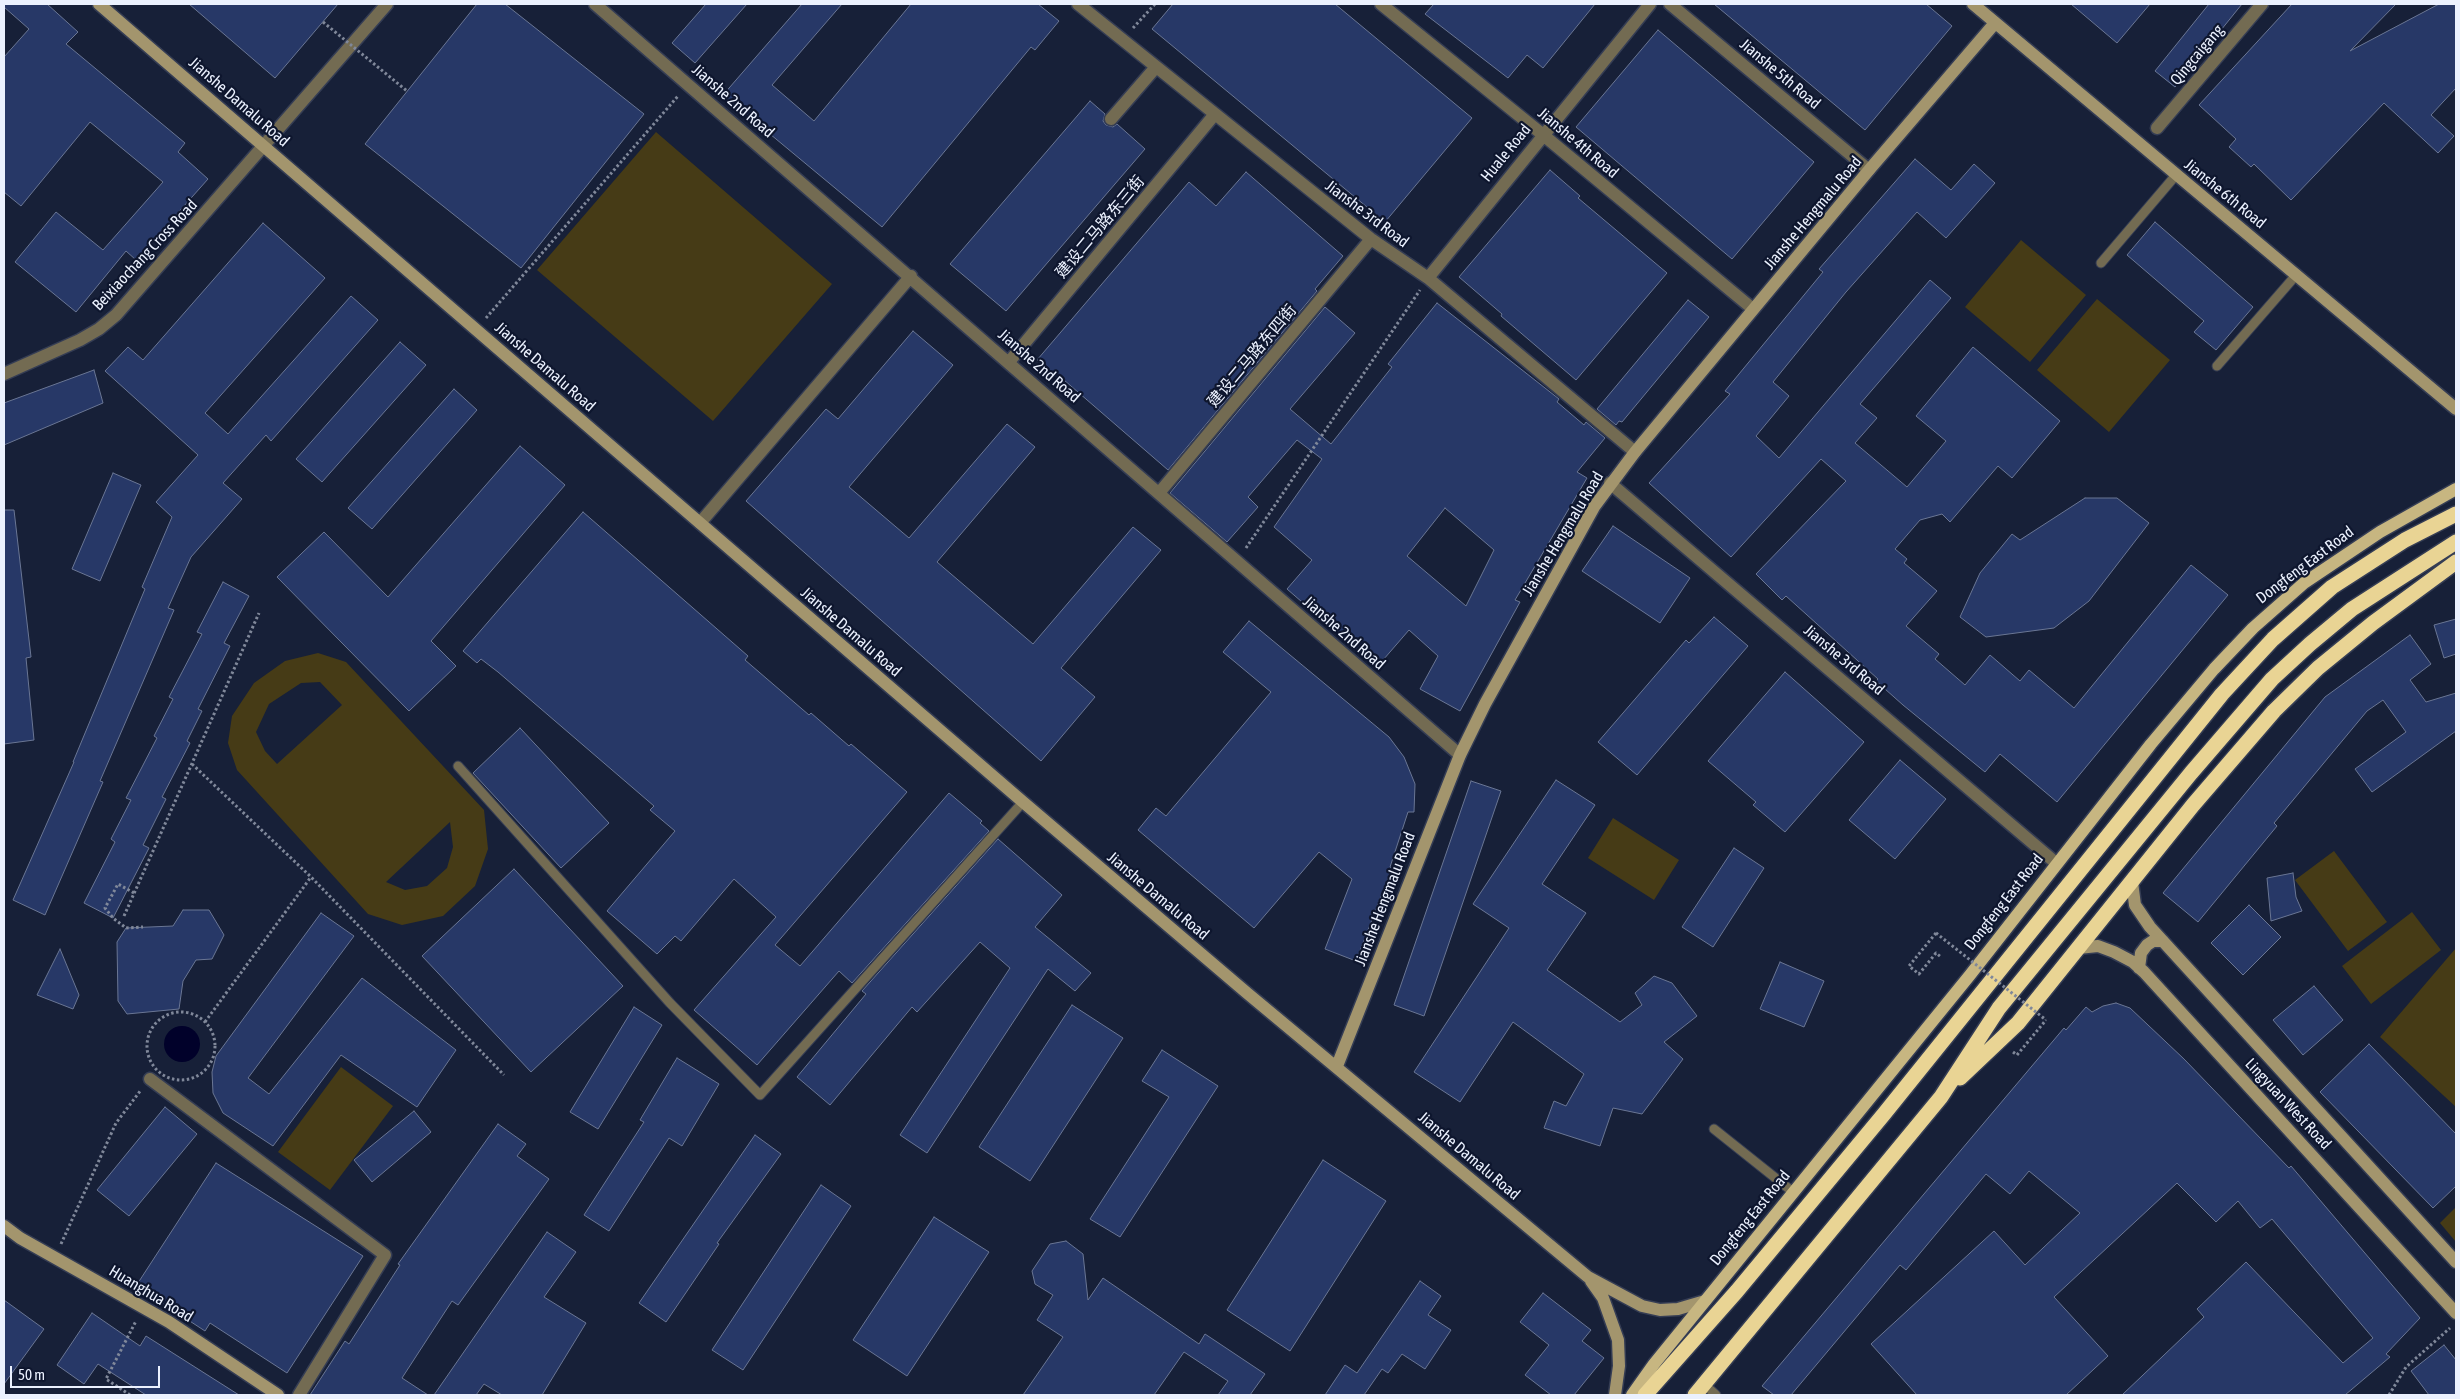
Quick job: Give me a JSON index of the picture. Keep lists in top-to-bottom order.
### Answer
{
  "streets": {
    "main road": ["Dongfeng East Road"],
    "street": [
      "Qingcaigang",
      "Jianshe 5th Road",
      "Jianshe 2nd Road",
      "Jianshe Damalu Road",
      "Jianshe 4th Road",
      "Huale Road",
      "Jianshe 6th Road",
      "Jianshe Hengmalu Road",
      "Jianshe 3rd Road",
      "建设二马路东三街",
      "Beixiaochang Cross Road",
      "建设二马路东四街",
      "Lingyuan West Road",
      "Huanghua Road"
    ]
  },
  "crossings": [
    ["Jianshe 5th Road", "Jianshe Hengmalu Road"],
    ["Jianshe 2nd Road", "Jianshe Hengmalu Road"],
    ["Jianshe 2nd Road", "建设二马路东三街"],
    ["Jianshe 2nd Road", "建设二马路东四街"],
    ["Jianshe Damalu Road", "Jianshe Hengmalu Road"],
    ["Jianshe Damalu Road", "Beixiaochang Cross Road"],
    ["Jianshe 4th Road", "Huale Road"],
    ["Jianshe 4th Road", "Jianshe Hengmalu Road"],
    ["Huale Road", "Jianshe 3rd Road"],
    ["Jianshe 6th Road", "Jianshe Hengmalu Road"],
    ["Jianshe Hengmalu Road", "Jianshe 3rd Road"],
    ["Jianshe 3rd Road", "建设二马路东三街"],
    ["Jianshe 3rd Road", "建设二马路东四街"],
    ["Jianshe 3rd Road", "Dongfeng East Road"]
  ],
  "scale_bar": "50 m"
}
